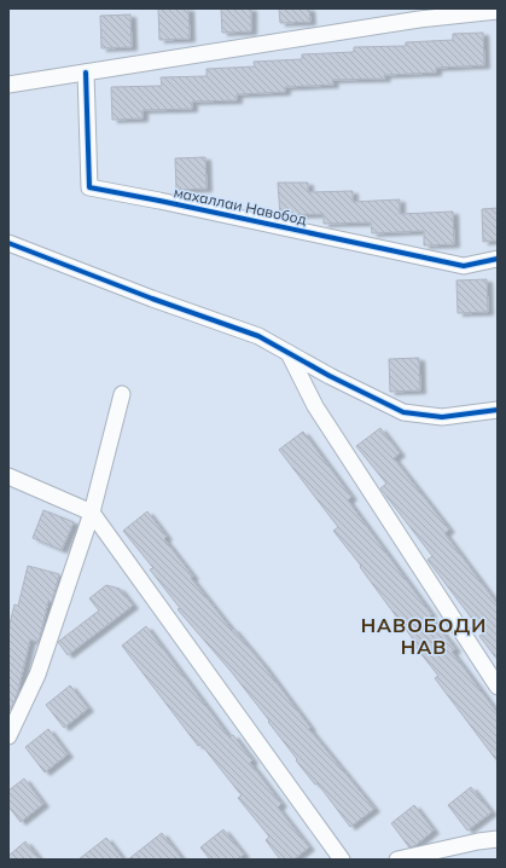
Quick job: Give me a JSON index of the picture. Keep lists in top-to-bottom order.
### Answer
{
  "streets": {
    "street": ["махаллаи Навобод"]
  },
  "districts": ["НАВОБОДИ НАВ"]
}
